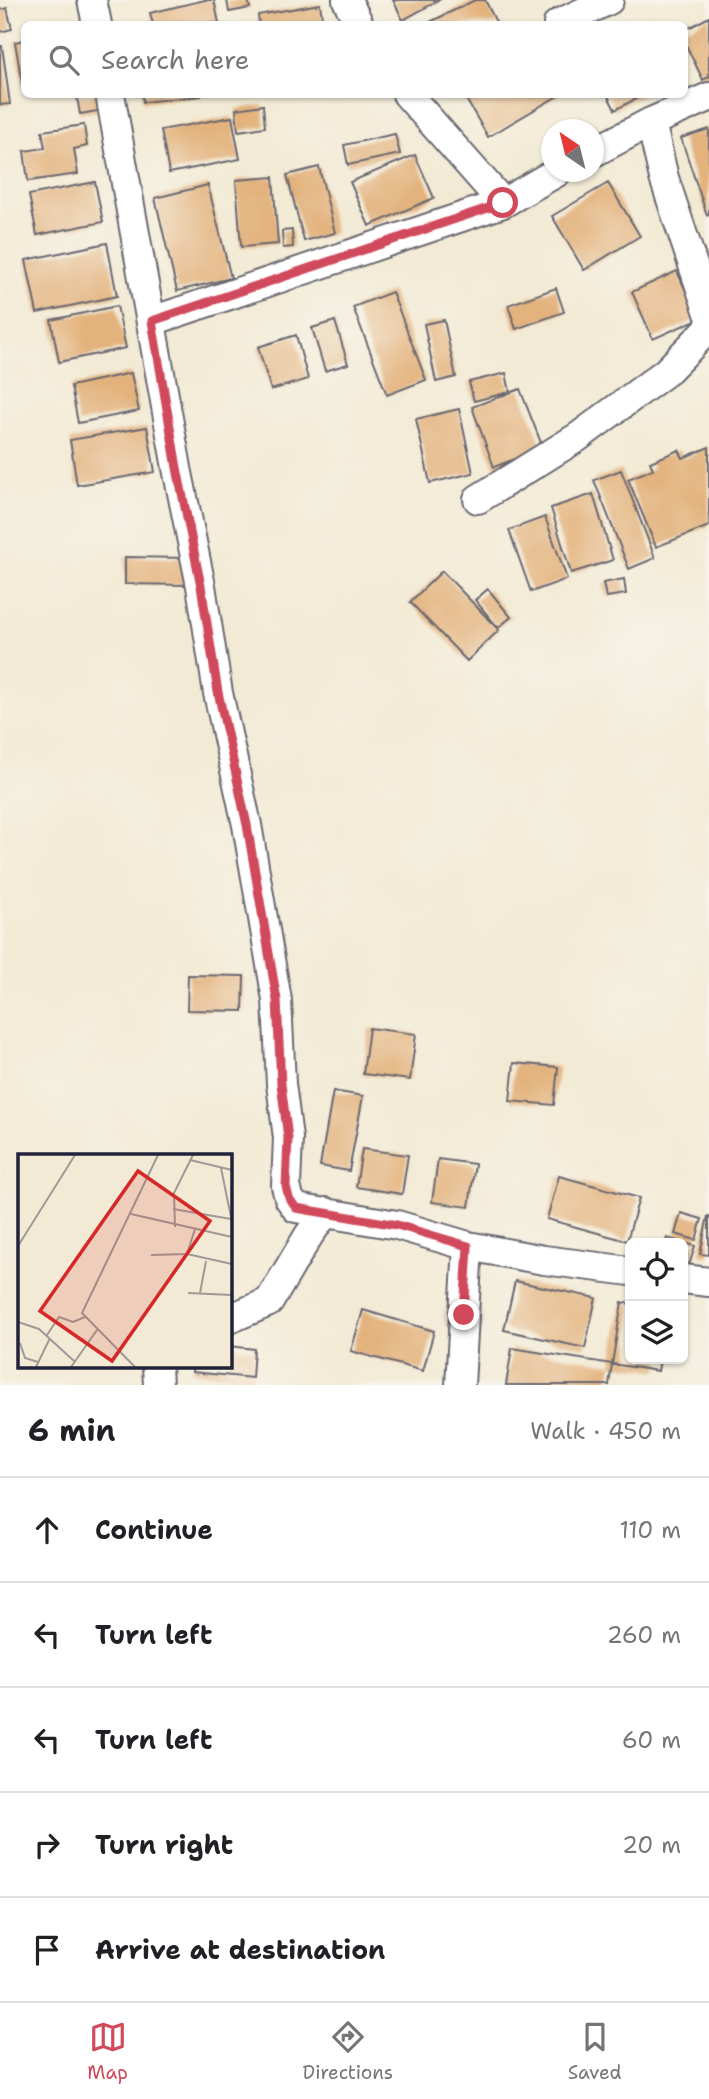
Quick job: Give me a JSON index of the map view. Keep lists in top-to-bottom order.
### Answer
{
  "north": "top left",
  "page": {
    "search": "Search here",
    "heading": ["6 min", "Walk · 450 m"],
    "list": [
      ["Continue", "110 m"],
      ["Turn left", "260 m"],
      ["Turn left", "60 m"],
      ["Turn right", "20 m"],
      "Arrive at destination"
    ],
    "nav": ["Map", "Directions", "Saved"]
  }
}
